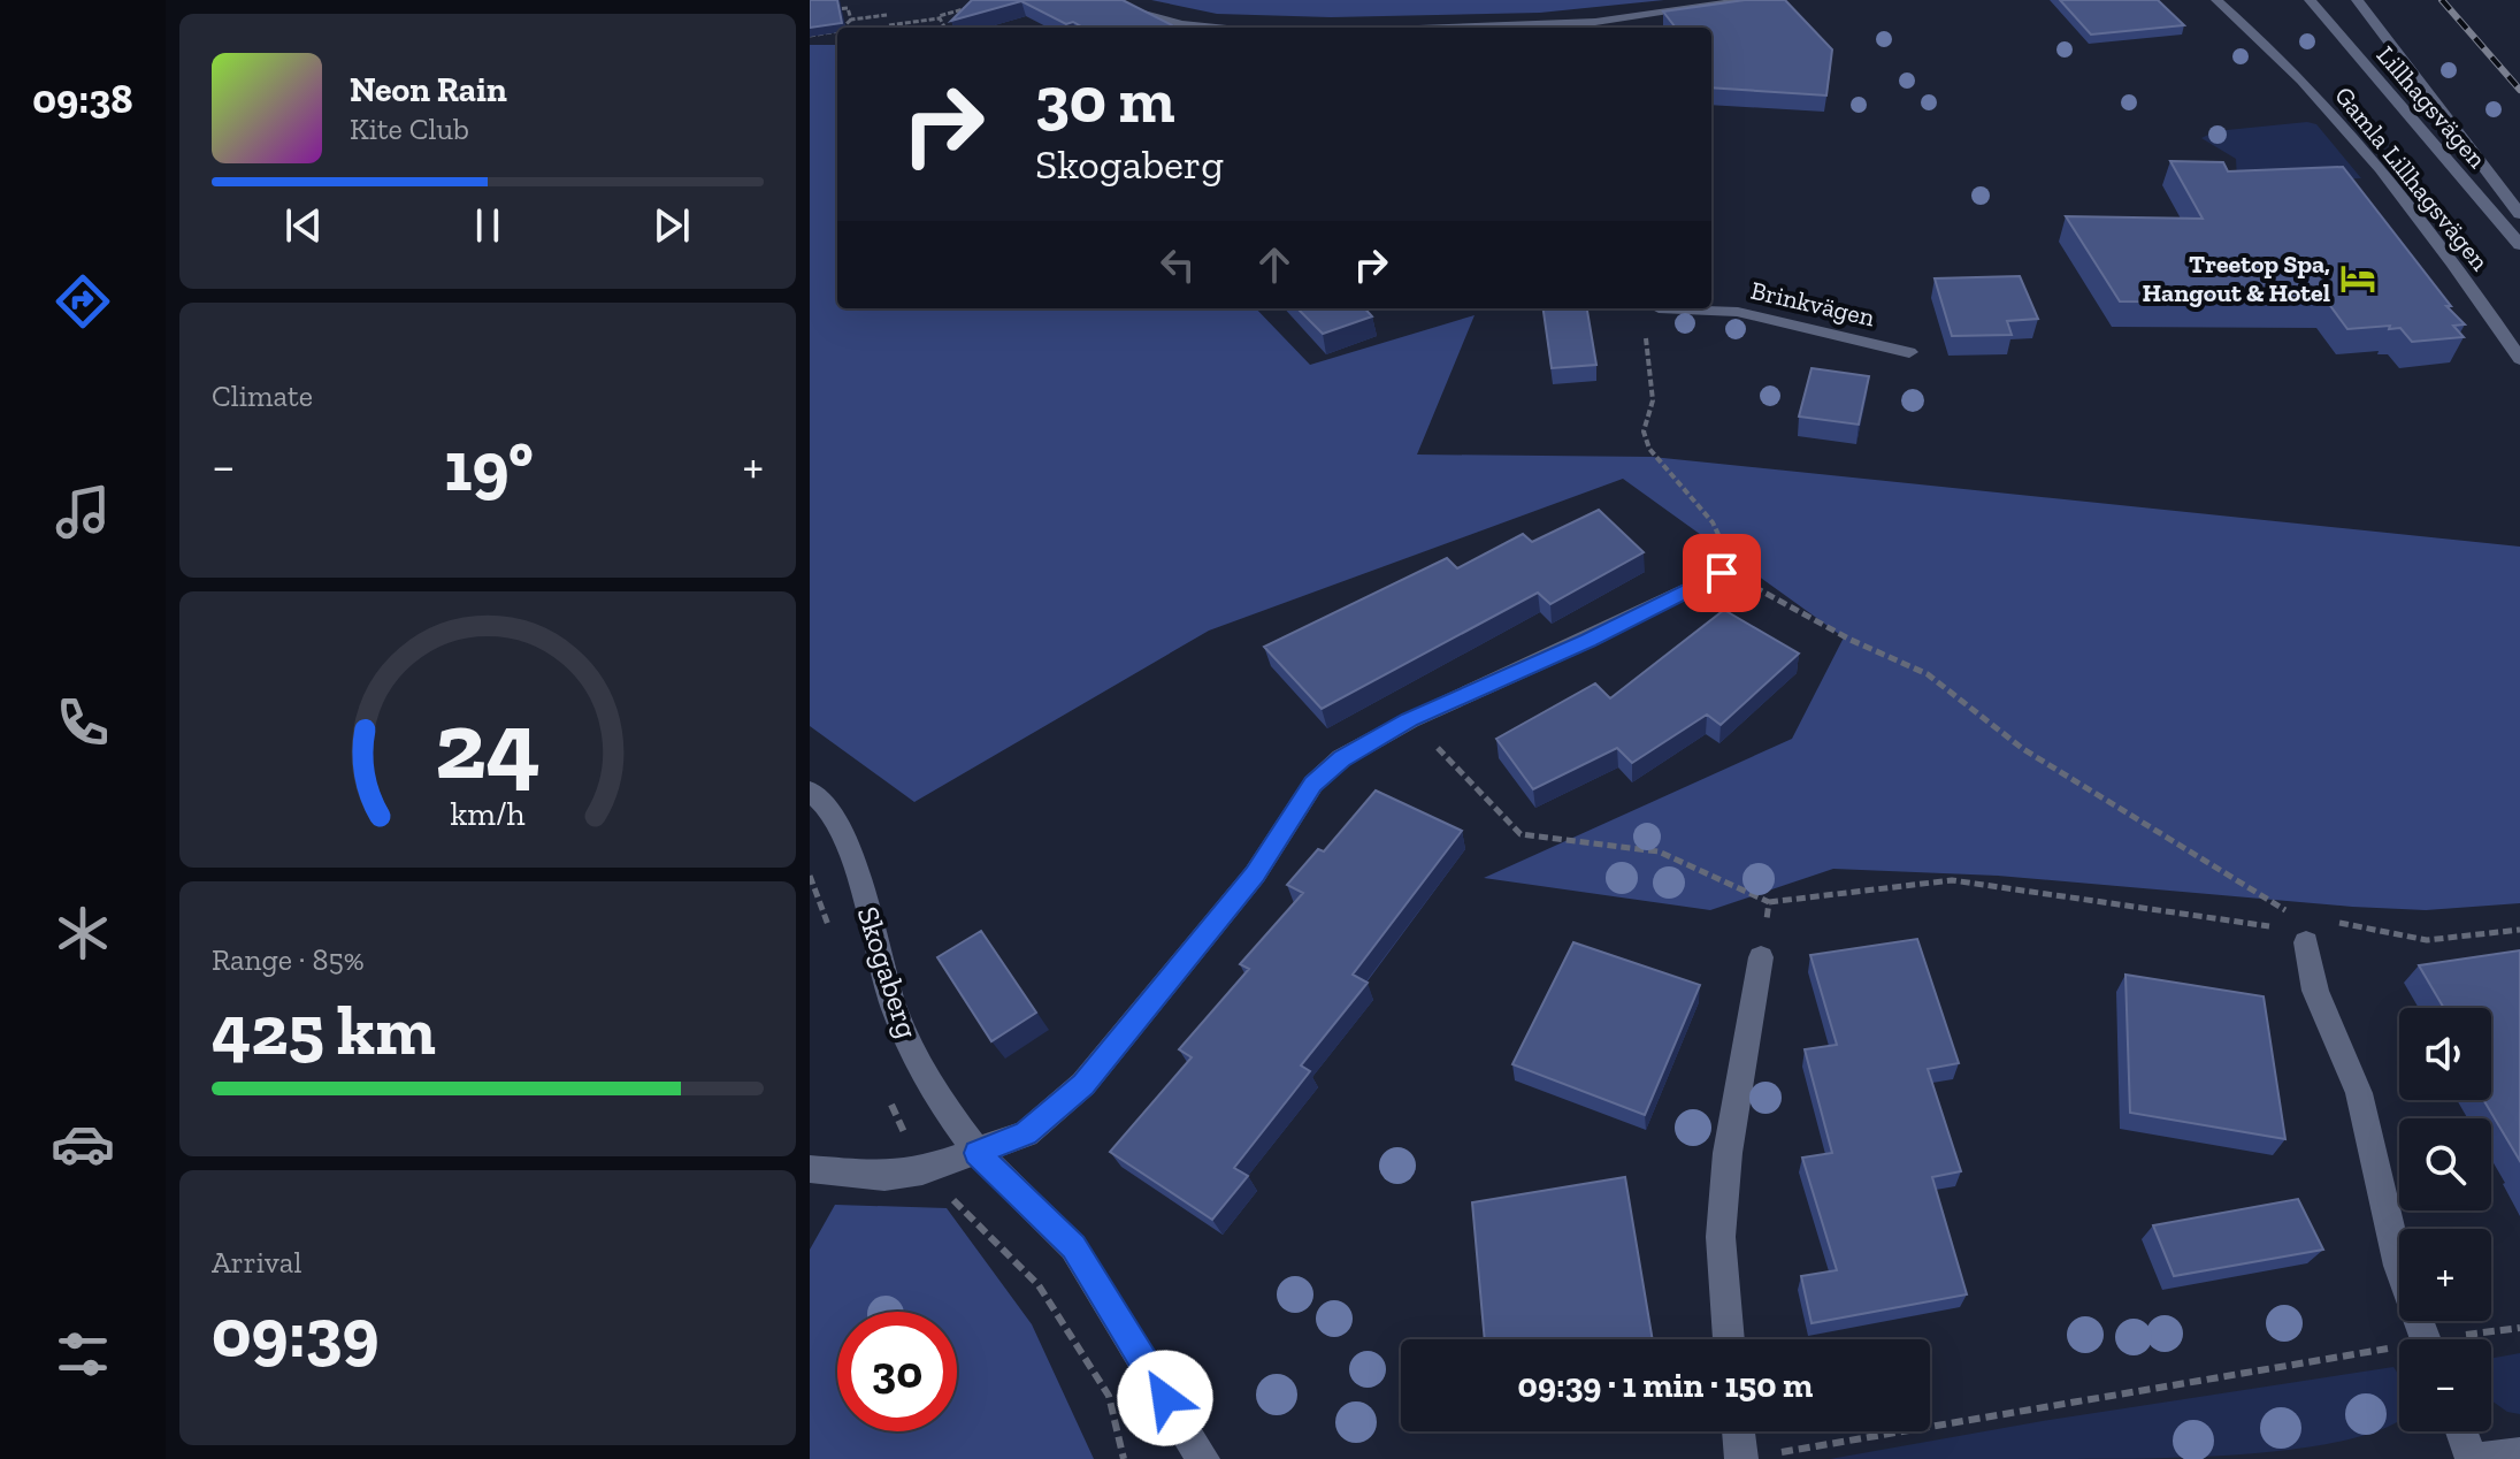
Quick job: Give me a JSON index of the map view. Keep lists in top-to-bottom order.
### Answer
{
  "streets": {
    "street": [
      "Lillhagsvägen",
      "Gamla Lillhagsvägen",
      "Brinkvägen",
      "Skogaberg"
    ]
  },
  "places": {
    "hotel": ["Treetop Spa, Hangout & Hotel"]
  },
  "page": {
    "tabs": "09:38",
    "turn": ["30 m", "Skogaberg"],
    "song": ["Neon Rain", "Kite Club"],
    "tile": [
      "Climate",
      ["Range · 85%", "425 km"],
      ["Arrival", "09:39"]
    ],
    "heat": ["−", "19°", "+"],
    "map_buttons": ["+", "−"],
    "limit": "30",
    "trip": "09:39 · 1 min · 150 m",
    "gauge": ["24", "km/h"]
  }
}
